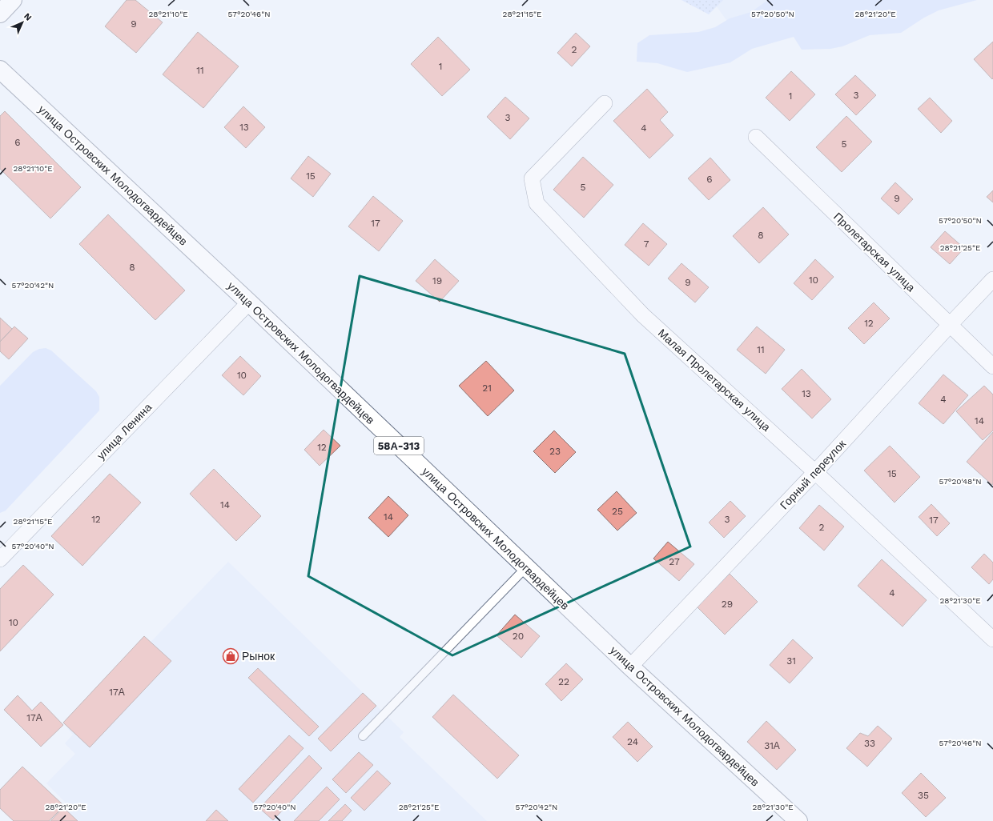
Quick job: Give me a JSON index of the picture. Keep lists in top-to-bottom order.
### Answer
{
  "streets": {
    "main road": ["улица Островских Молодогвардейцев", "58А-313"],
    "street": [
      "Пролетарская улица",
      "Малая Пролетарская улица",
      "улица Ленина",
      "Горный переулок"
    ]
  },
  "crossings": [
    ["улица Островских Молодогвардейцев", "улица Ленина"],
    ["улица Островских Молодогвардейцев", "Горный переулок"],
    ["Пролетарская улица", "Горный переулок"],
    ["Малая Пролетарская улица", "Горный переулок"]
  ],
  "places": {
    "shop": ["Рынок"]
  },
  "house_numbers": [
    "9",
    "2",
    "1",
    "11",
    "3",
    "1",
    "3",
    "13",
    "4",
    "6",
    "5",
    "15",
    "6",
    "5",
    "9",
    "17",
    "8",
    "7",
    "8",
    "10",
    "19",
    "9",
    "12",
    "11",
    "10",
    "21",
    "13",
    "4",
    "14",
    "12",
    "23",
    "15",
    "14",
    "25",
    "14",
    "12",
    "3",
    "17",
    "2",
    "27",
    "4",
    "29",
    "10",
    "20",
    "31",
    "22",
    "17А",
    "17А",
    "24",
    "33",
    "31А",
    "35"
  ],
  "north": "top right",
  "coordinates": [
    "28°21'10\"E",
    "57°20'46\"N",
    "28°21'15\"E",
    "57°20'50\"N",
    "28°21'20\"E",
    "28°21'25\"E",
    "57°20'42\"N",
    "57°20'48\"N",
    "57°20'40\"N",
    "28°21'30\"E"
  ]
}
